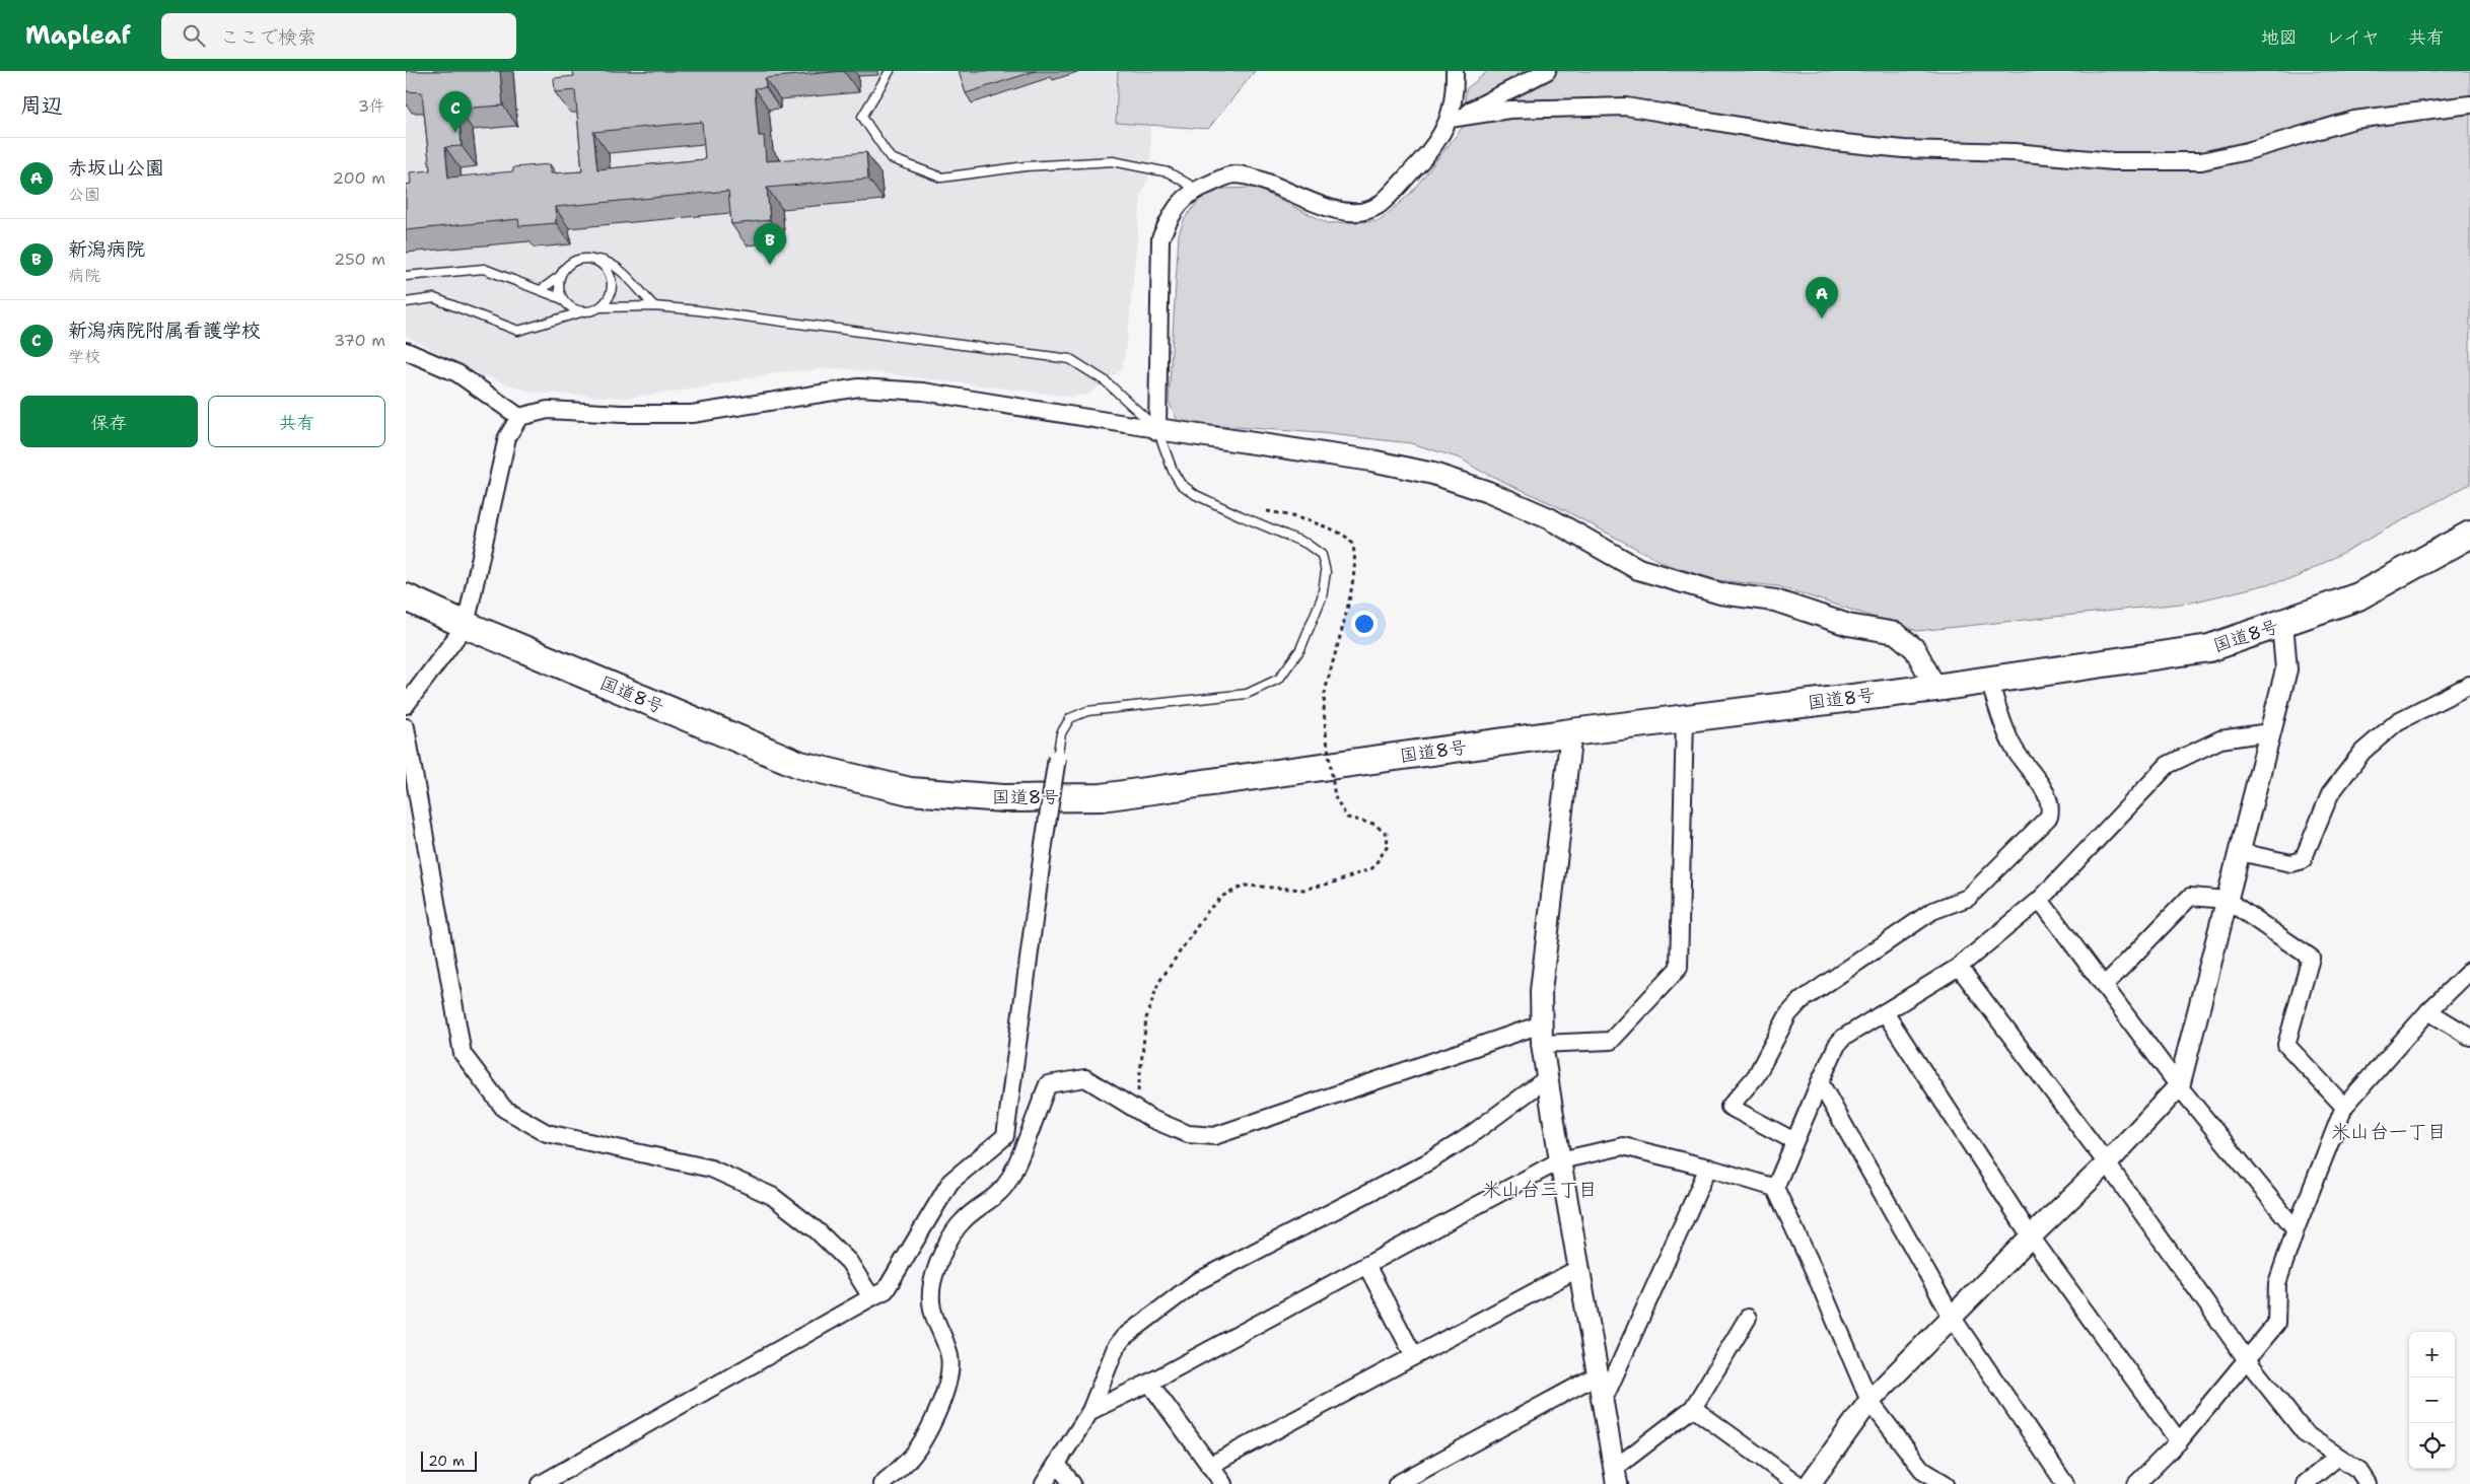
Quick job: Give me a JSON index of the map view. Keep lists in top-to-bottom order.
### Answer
{
  "streets": {
    "highway": ["国道8号"]
  },
  "districts": ["米山台一丁目", "米山台三丁目"],
  "scale_bar": "20 m",
  "page": {
    "header": "Mapleaf",
    "search": "ここで検索",
    "nav": ["地図", "レイヤ", "共有"],
    "heading": ["周辺", "3件"],
    "pins": ["C", "B", "A"],
    "list": [
      {
        "mark": "A",
        "name": "赤坂山公園",
        "note": "公園",
        "value": "200 m"
      },
      {
        "mark": "B",
        "name": "新潟病院",
        "note": "病院",
        "value": "250 m"
      },
      {
        "mark": "C",
        "name": "新潟病院附属看護学校",
        "note": "学校",
        "value": "370 m"
      }
    ],
    "buttons": ["保存", "共有"],
    "map_buttons": ["+", "−"],
    "scale": "20 m"
  }
}
